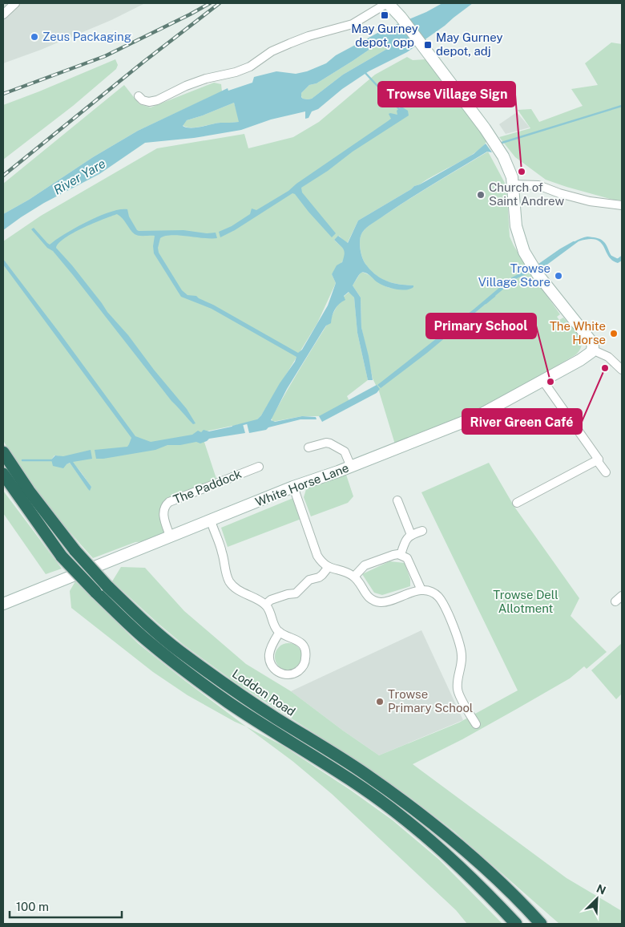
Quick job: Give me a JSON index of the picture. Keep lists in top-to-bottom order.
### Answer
{
  "streets": {
    "highway": ["Loddon Road"],
    "street": ["White Horse Lane", "The Paddock"]
  },
  "crossings": [
    ["White Horse Lane", "The Paddock"]
  ],
  "water": ["River Yare"],
  "parks": ["Trowse Dell Allotment"],
  "places": {
    "transit": ["May Gurney depot, opp", "May Gurney depot, adj"],
    "other": [
      "Zeus Packaging",
      "Trowse Village Sign",
      "Church of Saint Andrew",
      "Trowse Village Store",
      "The White Horse",
      "River Green Café",
      "Primary School",
      "Trowse Primary School"
    ]
  },
  "scale_bar": "100 m",
  "north": "top right"
}
